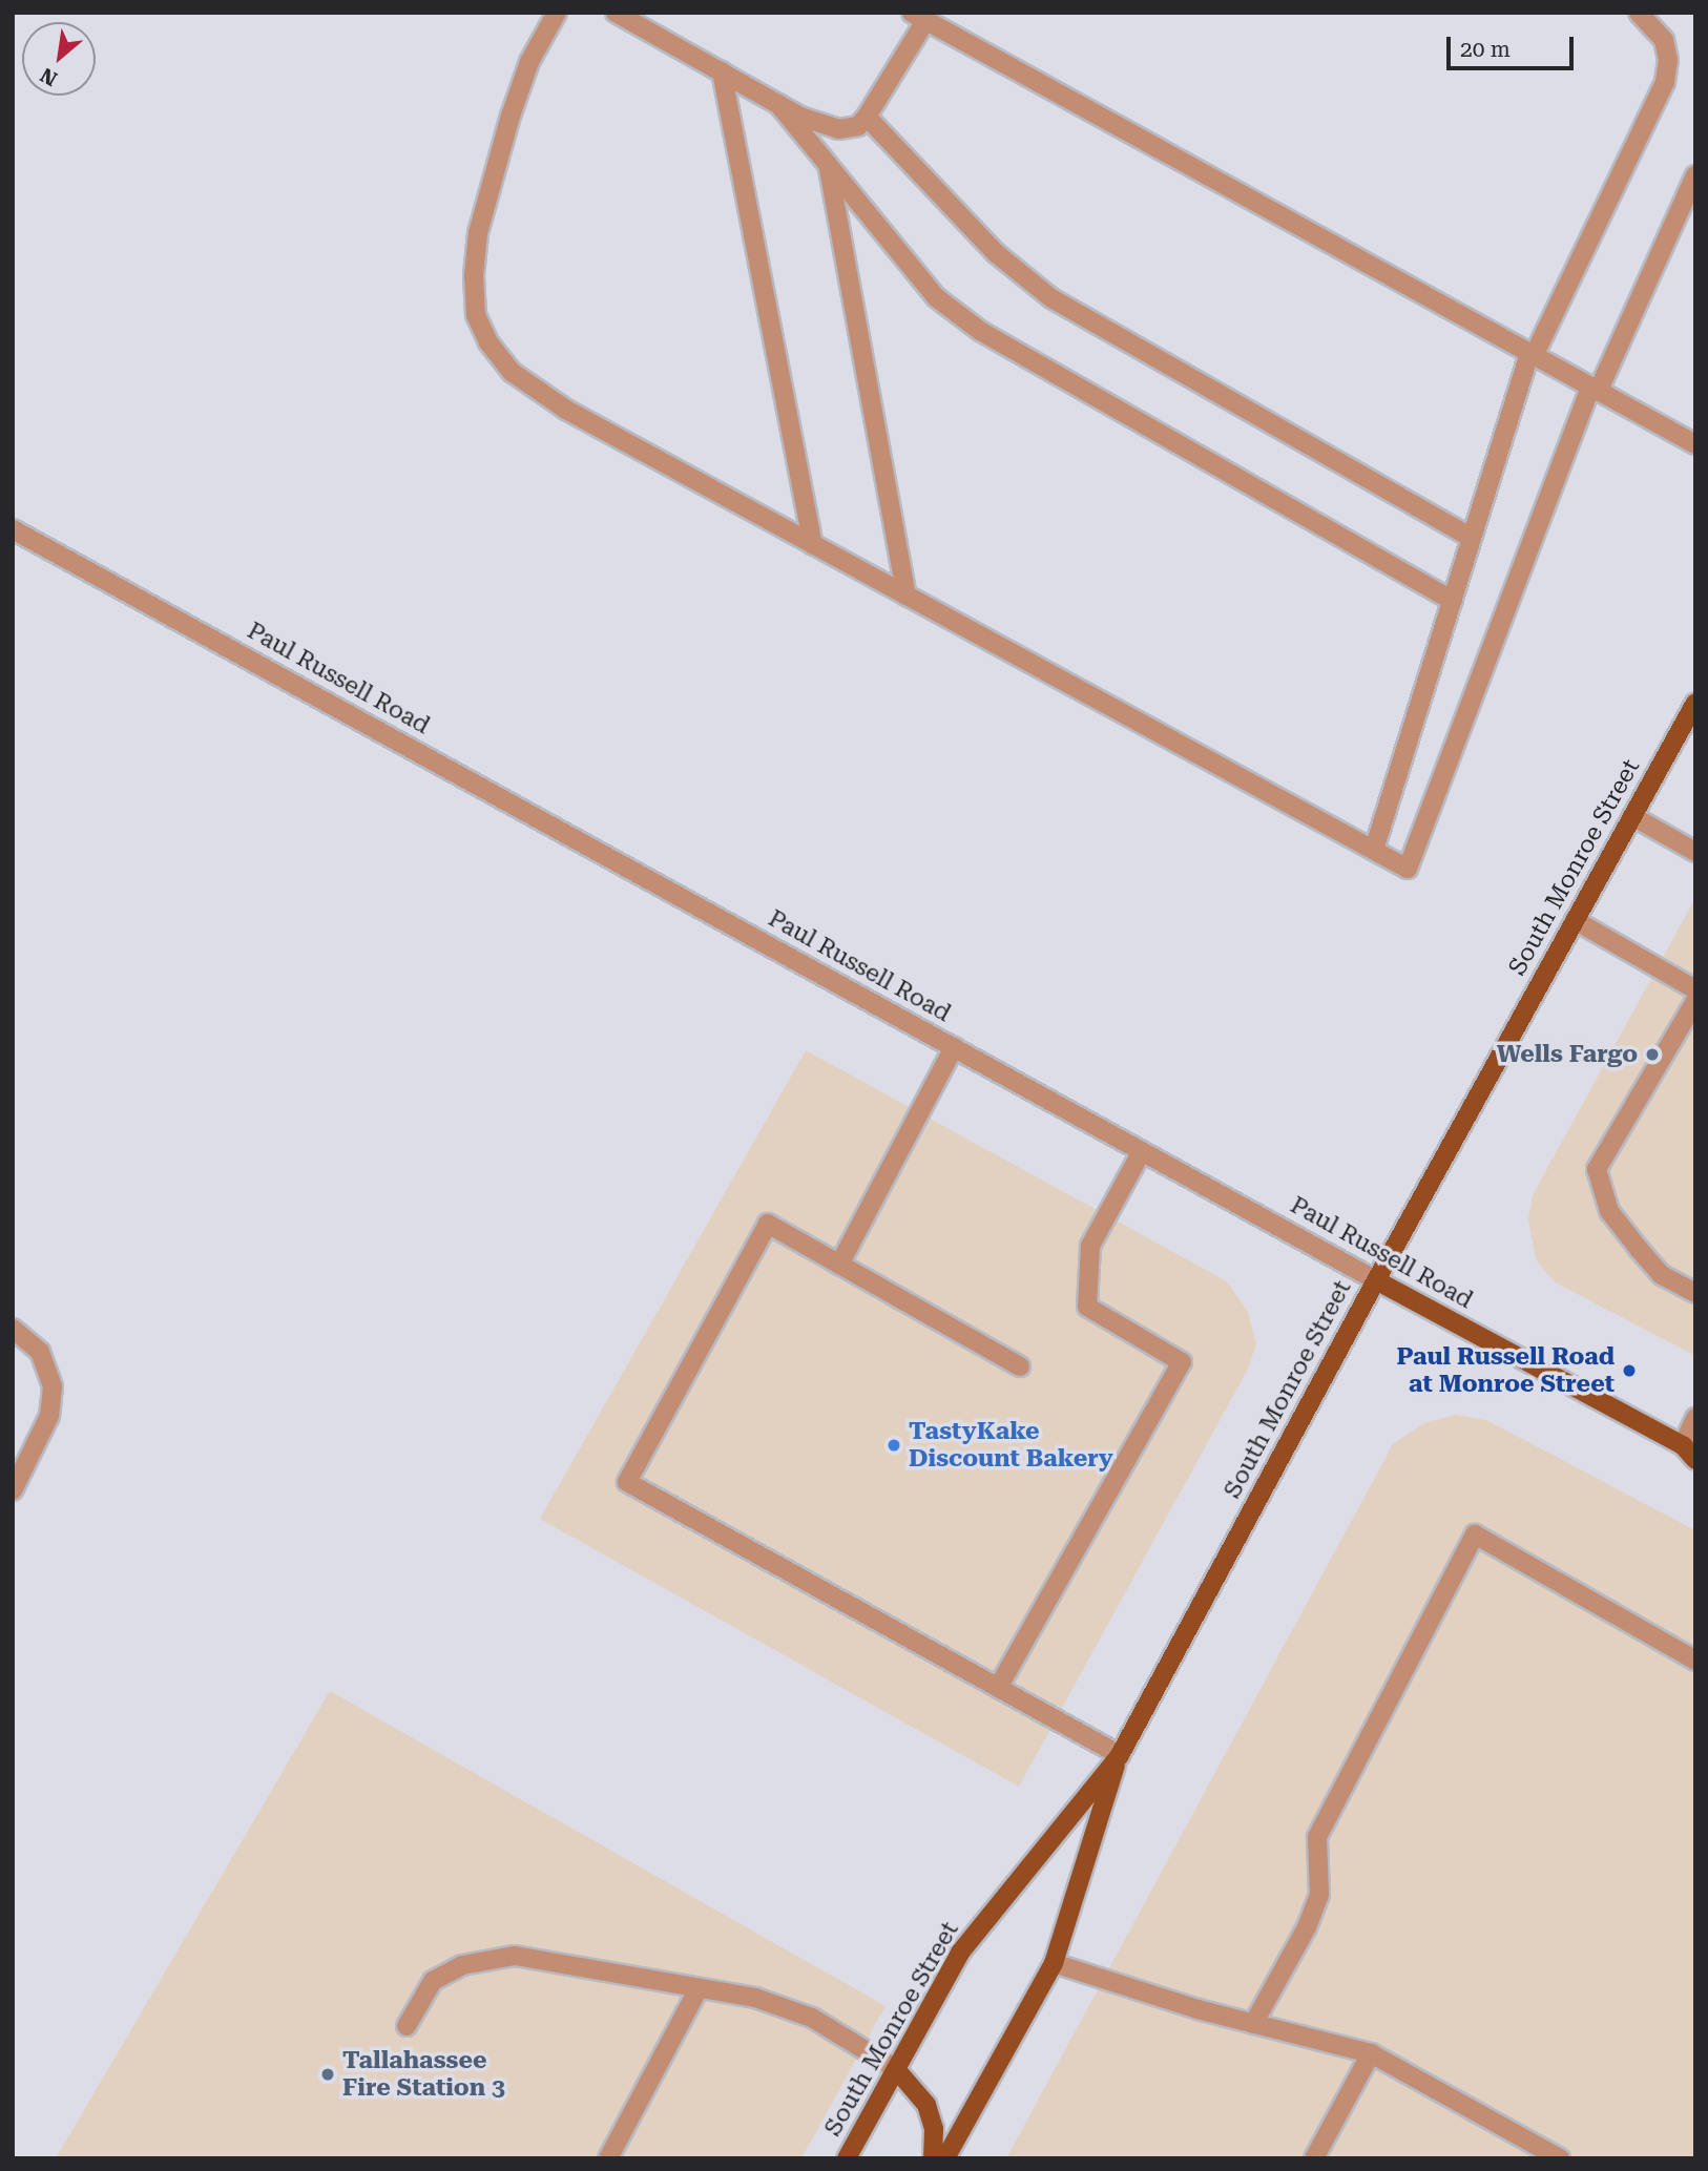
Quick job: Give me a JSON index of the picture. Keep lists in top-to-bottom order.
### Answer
{
  "streets": {
    "main road": ["Paul Russell Road", "South Monroe Street"]
  },
  "crossings": [
    ["Paul Russell Road", "South Monroe Street"]
  ],
  "places": [
    "Wells Fargo",
    "Paul Russell Road at Monroe Street",
    "TastyKake Discount Bakery",
    "Tallahassee Fire Station 3"
  ],
  "scale_bar": "20 m",
  "north": "bottom left"
}
